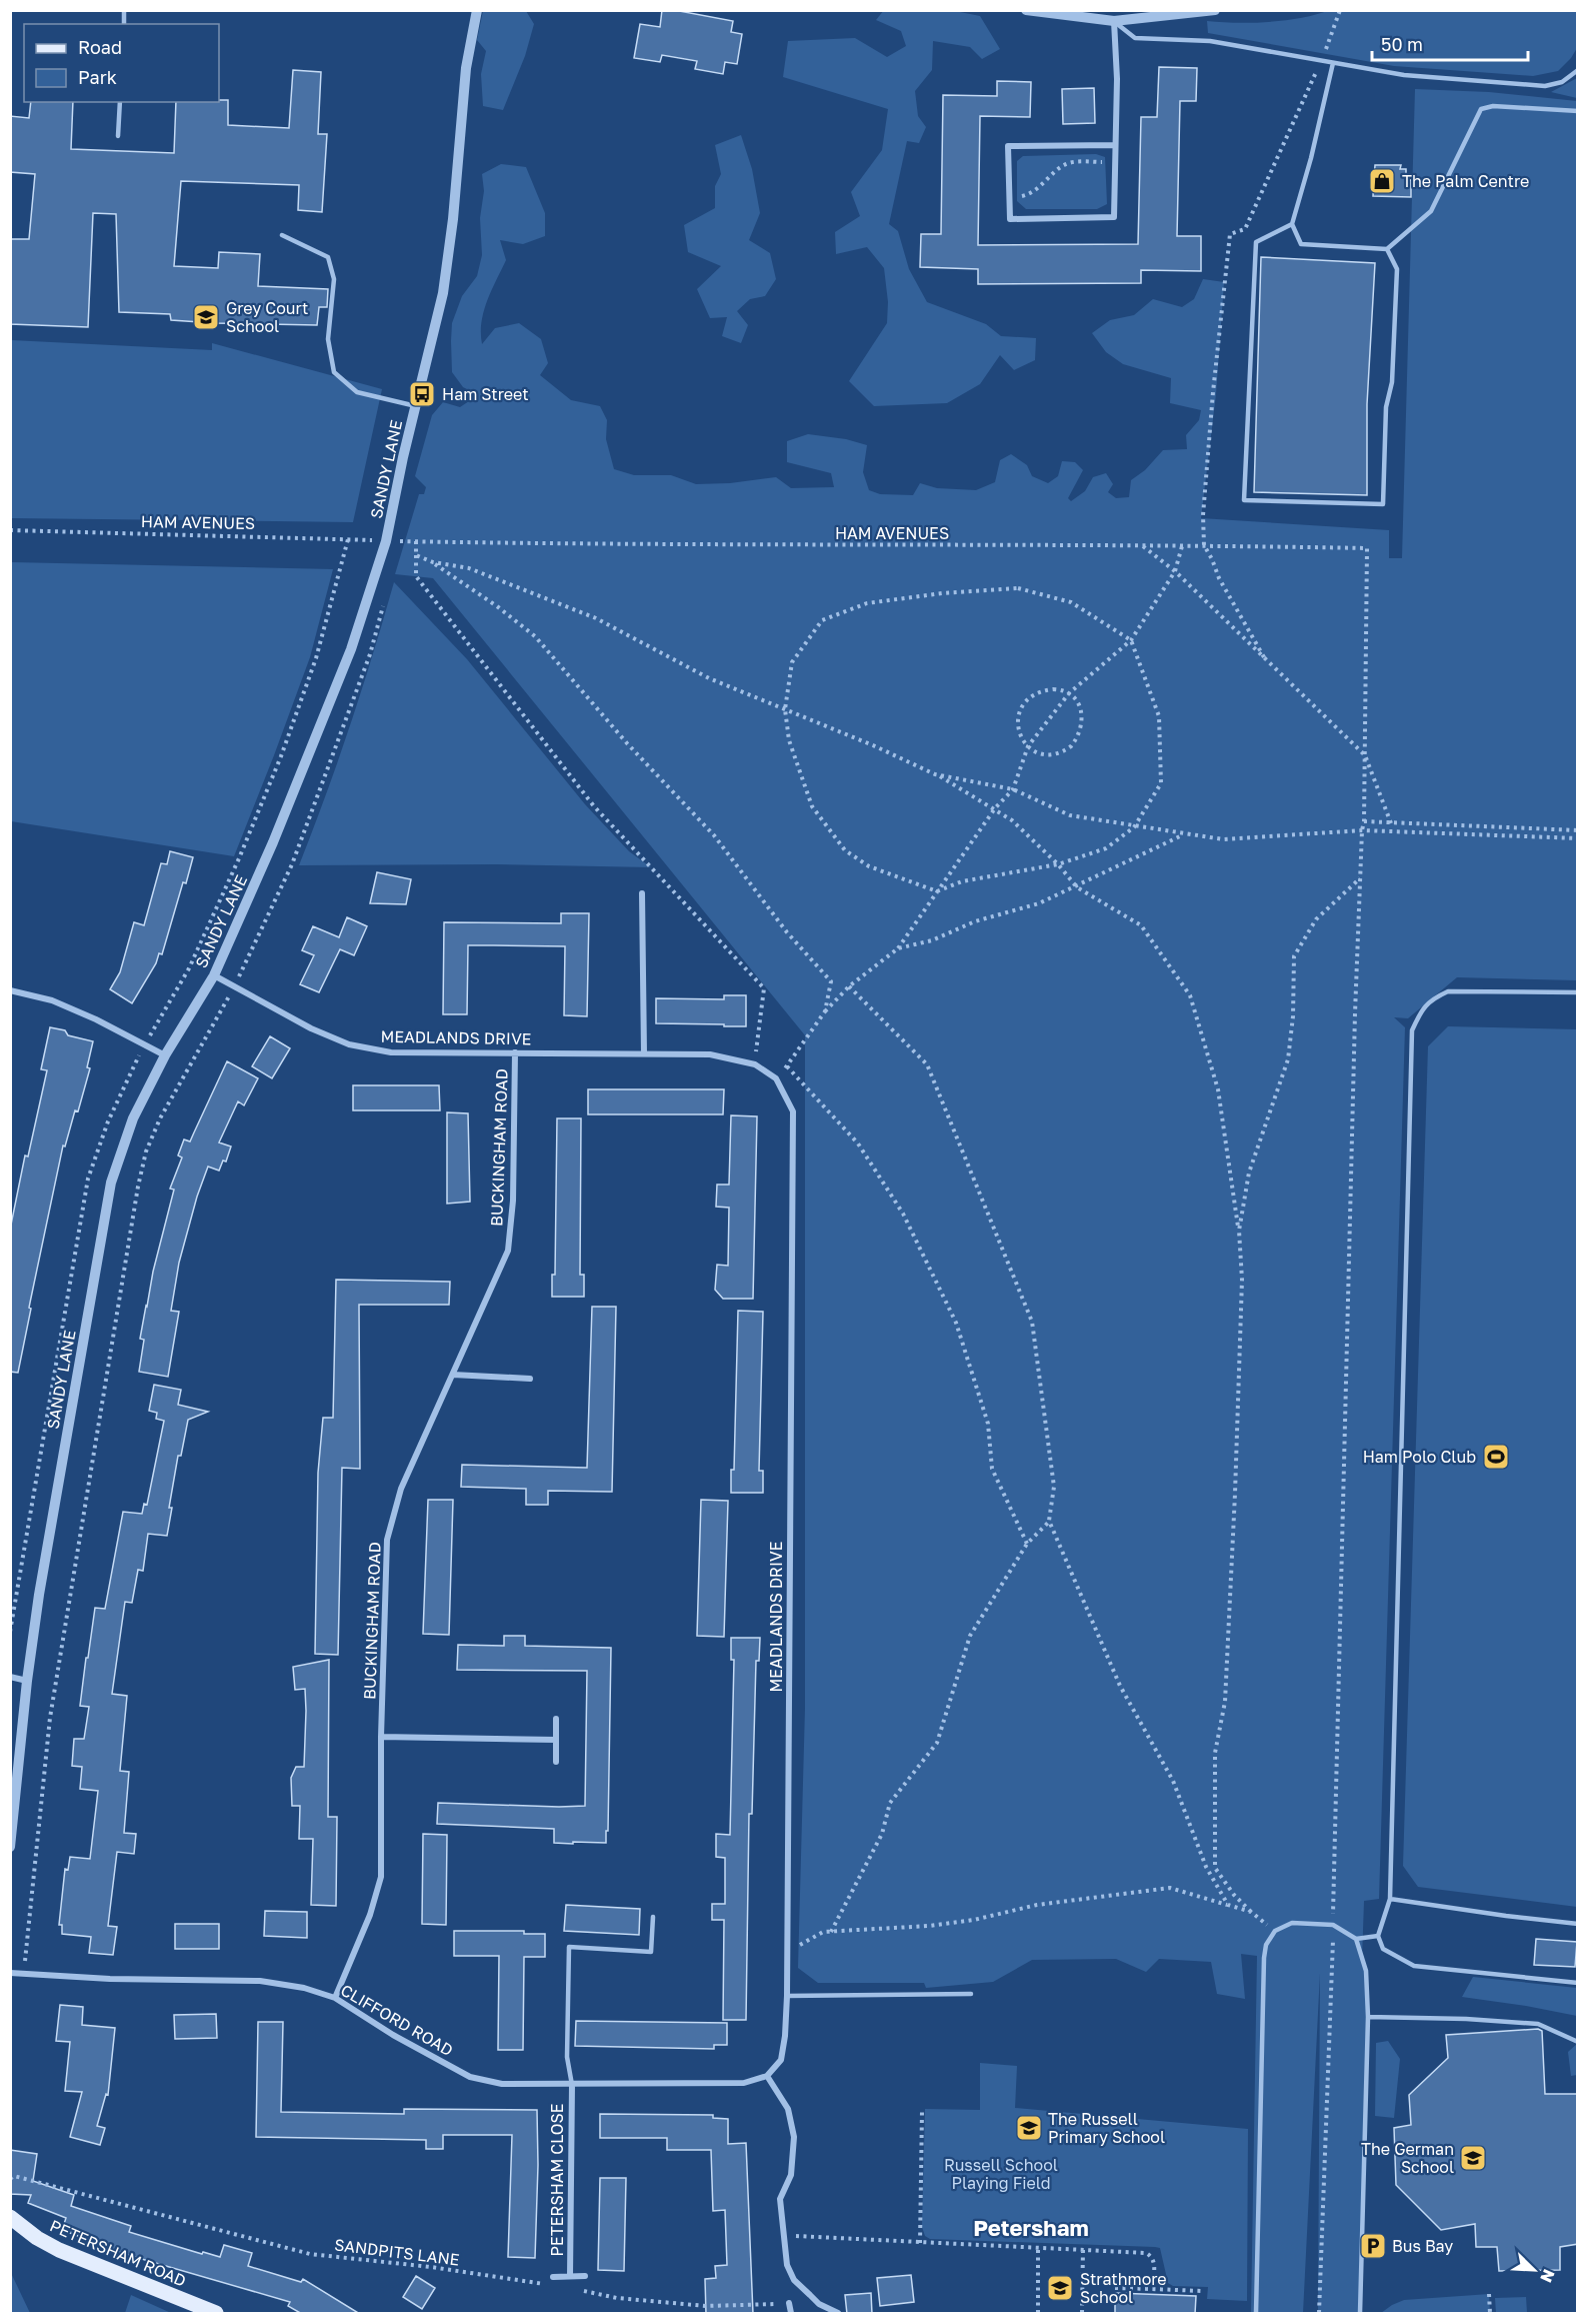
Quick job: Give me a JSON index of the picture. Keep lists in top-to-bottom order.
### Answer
{
  "streets": {
    "main road": ["PETERSHAM ROAD"],
    "street": [
      "SANDY LANE",
      "MEADLANDS DRIVE",
      "BUCKINGHAM ROAD",
      "CLIFFORD ROAD",
      "PETERSHAM CLOSE"
    ],
    "path": ["HAM AVENUES", "SANDPITS LANE"]
  },
  "crossings": [
    ["SANDY LANE", "HAM AVENUES"],
    ["SANDY LANE", "MEADLANDS DRIVE"],
    ["MEADLANDS DRIVE", "BUCKINGHAM ROAD"],
    ["MEADLANDS DRIVE", "CLIFFORD ROAD"],
    ["BUCKINGHAM ROAD", "CLIFFORD ROAD"],
    ["CLIFFORD ROAD", "PETERSHAM CLOSE"]
  ],
  "districts": ["Petersham"],
  "parks": ["Russell School Playing Field"],
  "places": {
    "shop": ["The Palm Centre"],
    "school or university": [
      "Grey Court School",
      "The Russell Primary School",
      "The German School",
      "Strathmore School"
    ],
    "bus stop": ["Ham Street"],
    "sports": ["Ham Polo Club"],
    "parking": ["Bus Bay"]
  },
  "legend": ["Road", "Park"],
  "scale_bar": "50 m",
  "north": "bottom right"
}
